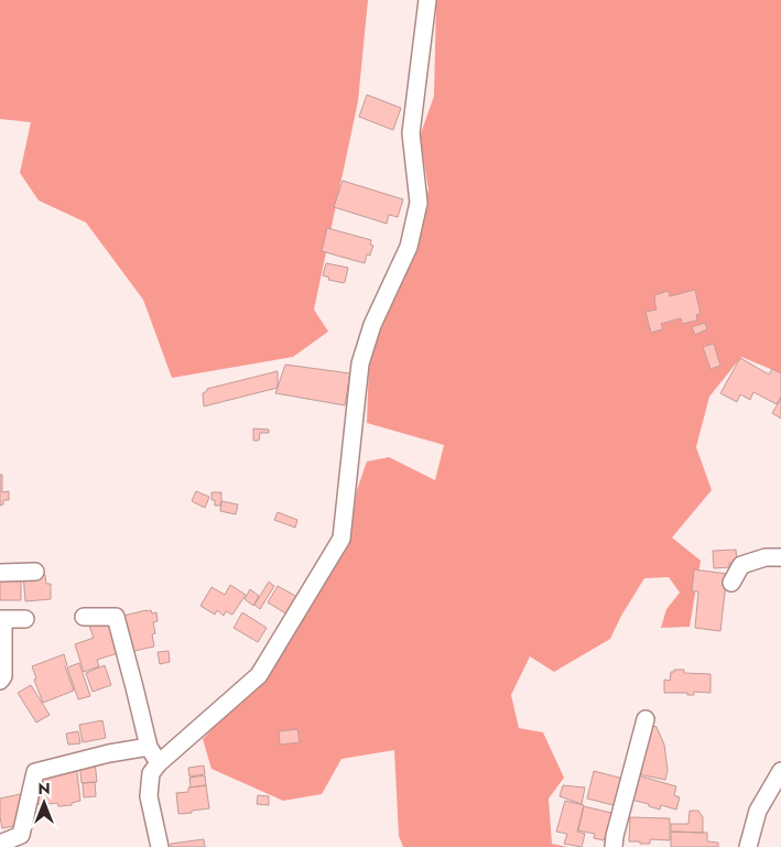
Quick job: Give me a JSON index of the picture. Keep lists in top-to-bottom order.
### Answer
{
  "north": "top"
}
